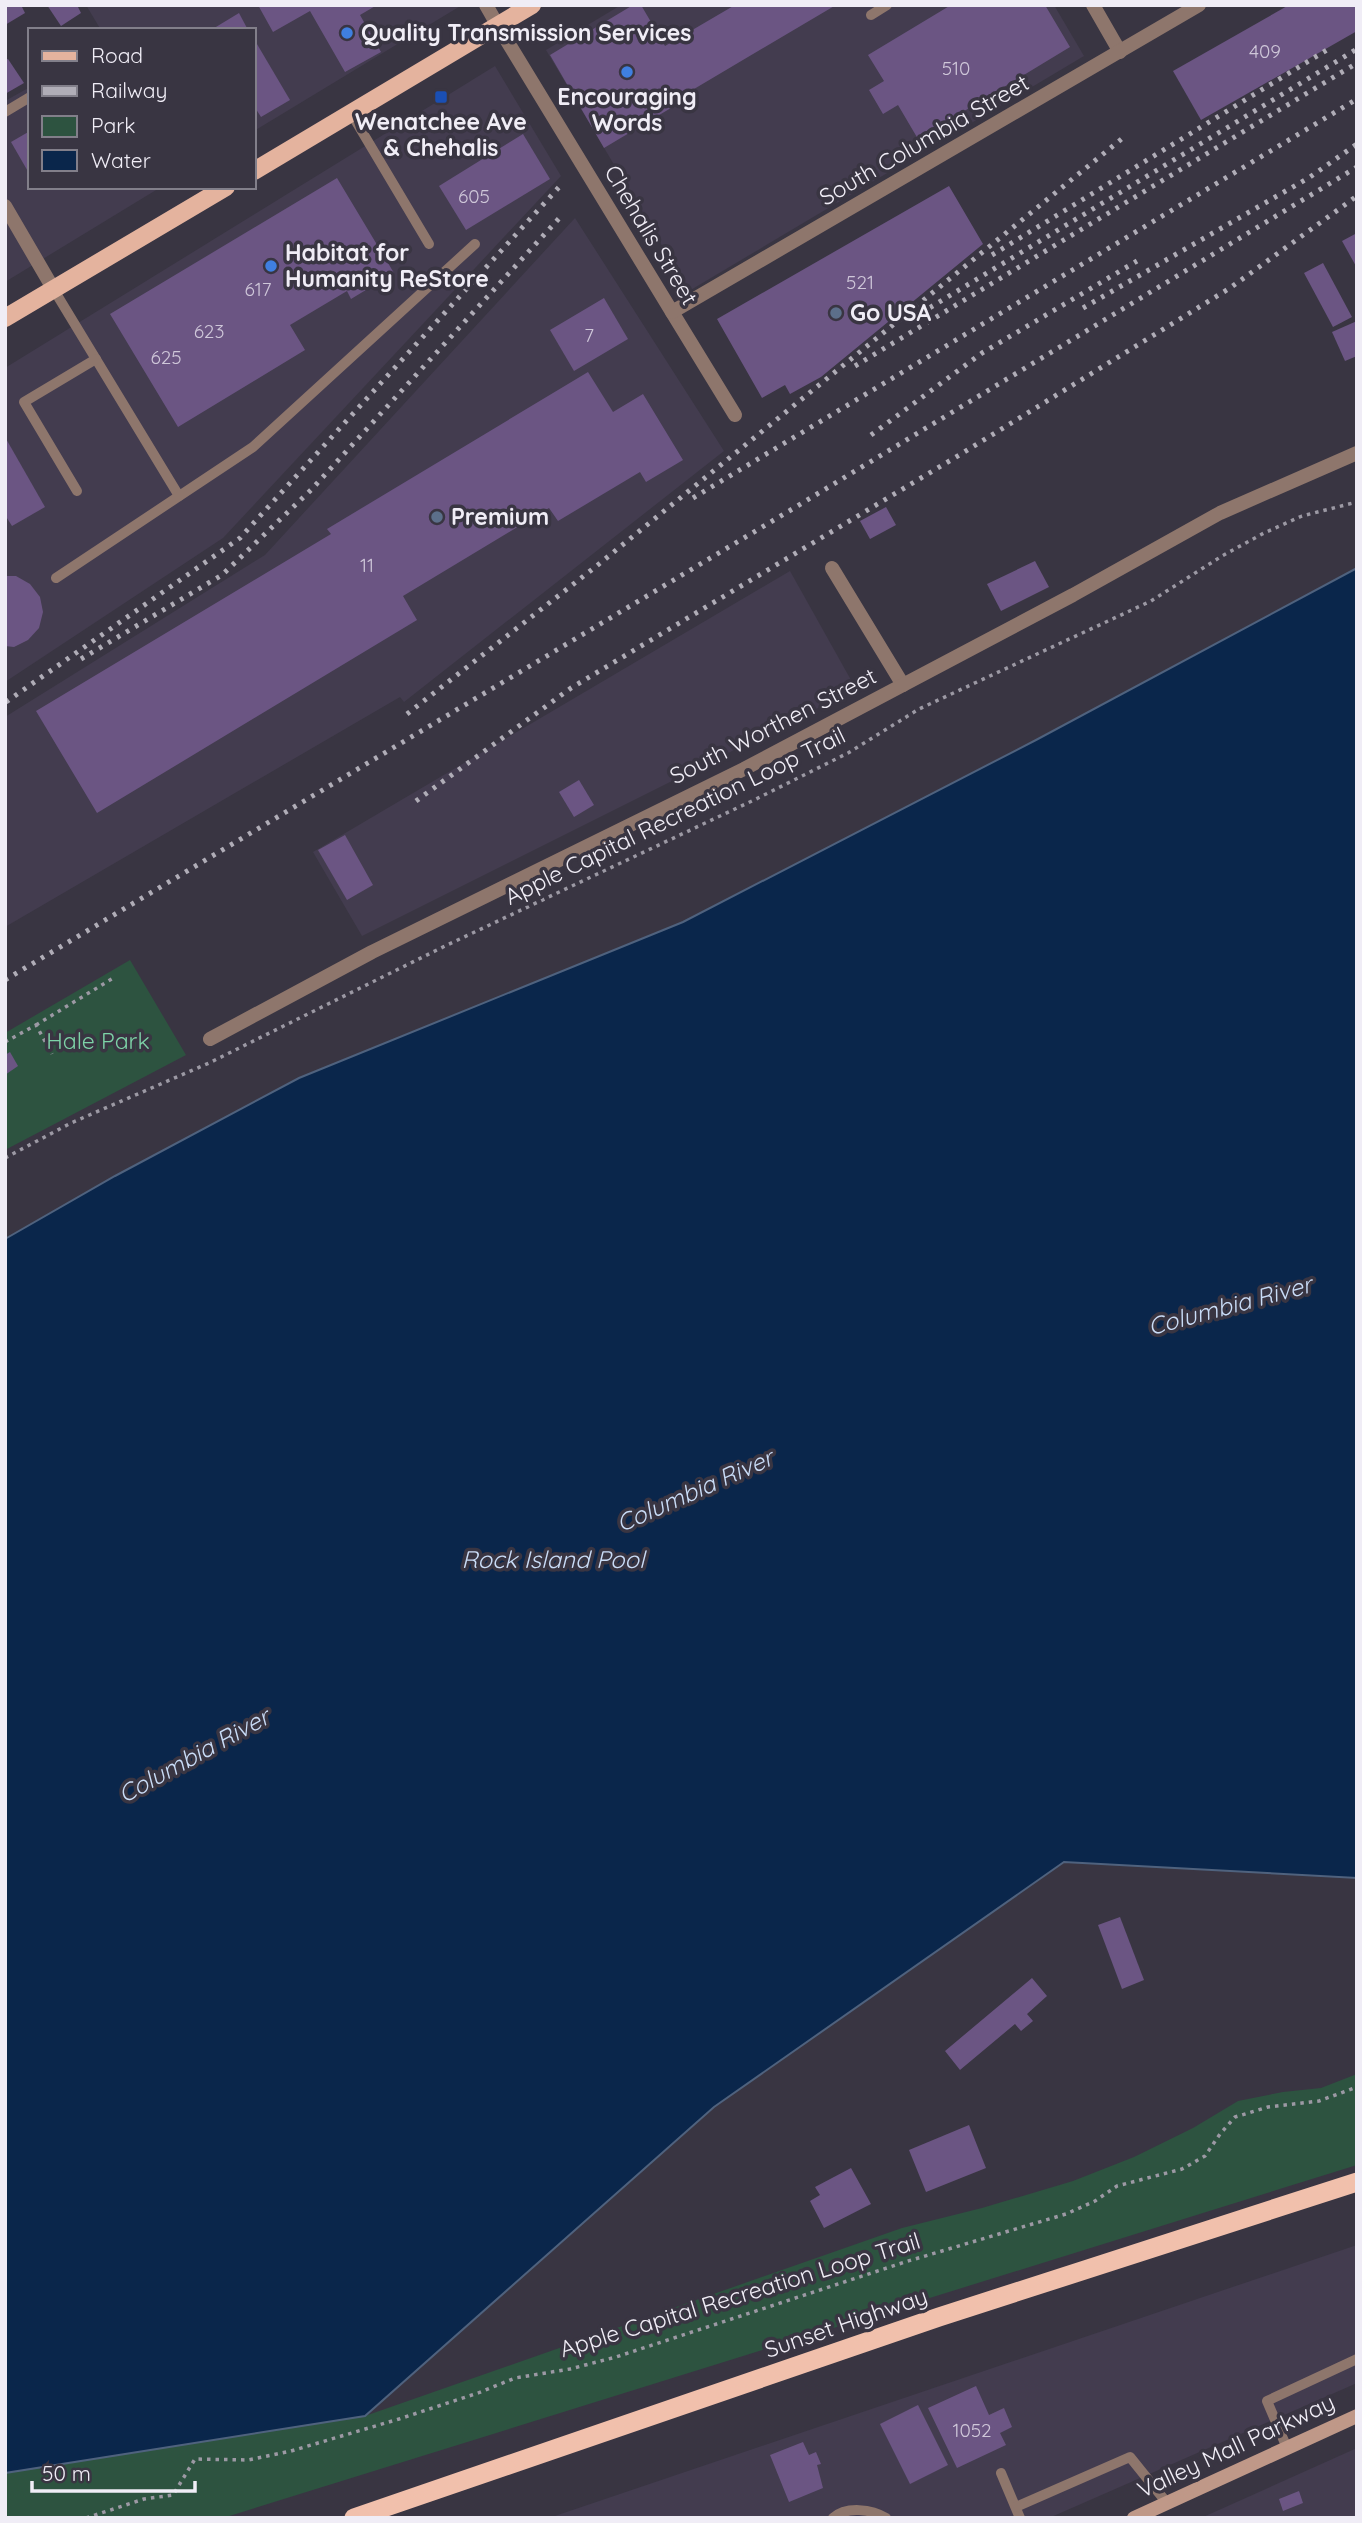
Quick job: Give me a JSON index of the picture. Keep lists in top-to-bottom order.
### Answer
{
  "streets": {
    "highway": ["Sunset Highway"],
    "main road": ["Valley Mall Parkway"],
    "street": ["South Columbia Street", "Chehalis Street", "South Worthen Street"],
    "path": ["Apple Capital Recreation Loop Trail"]
  },
  "crossings": [
    ["South Columbia Street", "Chehalis Street"]
  ],
  "water": ["Columbia River", "Rock Island Pool"],
  "parks": ["Hale Park"],
  "places": {
    "other": [
      "Quality Transmission Services",
      "Encouraging Words",
      "Habitat for Humanity ReStore",
      "Go USA",
      "Premium"
    ],
    "transit": ["Wenatchee Ave & Chehalis"]
  },
  "house_numbers": [
    "409",
    "510",
    "605",
    "521",
    "617",
    "623",
    "7",
    "625",
    "11",
    "1052"
  ],
  "legend": [
    "Road",
    "Railway",
    "Park",
    "Water"
  ],
  "scale_bar": "50 m"
}
